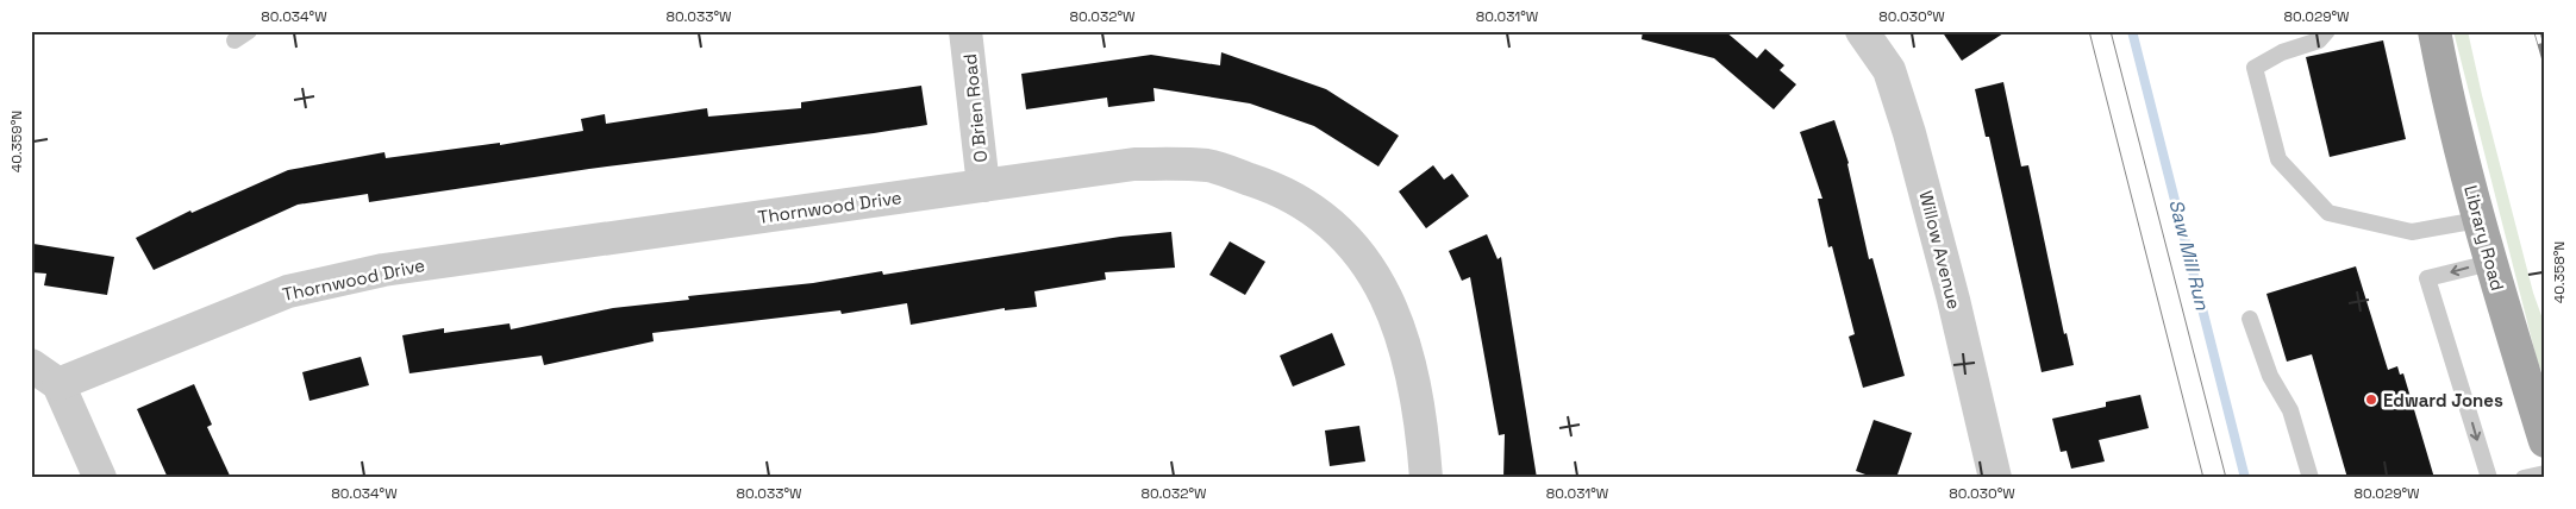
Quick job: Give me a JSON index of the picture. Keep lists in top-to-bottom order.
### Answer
{
  "streets": {
    "main road": ["Library Road"],
    "street": ["O Brien Road", "Thornwood Drive", "Willow Avenue"]
  },
  "crossings": [
    ["O Brien Road", "Thornwood Drive"]
  ],
  "water": ["Saw Mill Run"],
  "places": ["Edward Jones"],
  "coordinates": [
    "80.034°W",
    "80.033°W",
    "80.032°W",
    "80.031°W",
    "80.030°W",
    "80.029°W",
    "40.359°N",
    "40.358°N"
  ]
}
